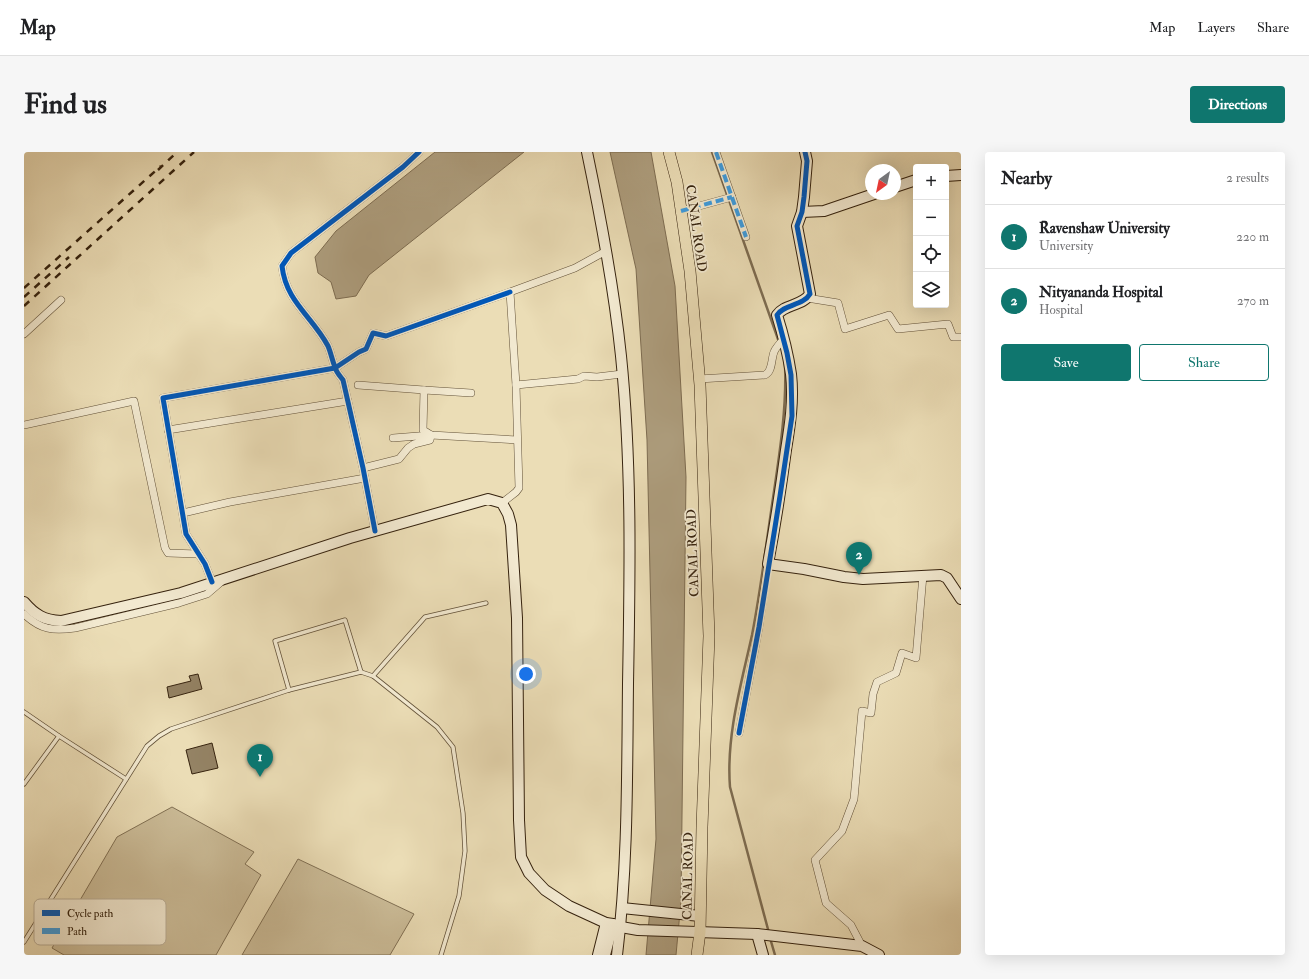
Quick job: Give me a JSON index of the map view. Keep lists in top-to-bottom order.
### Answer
{
  "streets": {
    "main road": ["CANAL ROAD"]
  },
  "legend": ["Cycle path", "Path"],
  "north": "bottom left",
  "page": {
    "header": "Map",
    "nav": ["Map", "Layers", "Share"],
    "buttons": [
      "Directions",
      ["Save", "Share"]
    ],
    "title": "Find us",
    "heading": ["Nearby", "2 results"],
    "map_buttons": ["+", "−"],
    "list": [
      {
        "mark": "1",
        "name": "Ravenshaw University",
        "note": "University",
        "value": "220 m"
      },
      {
        "mark": "2",
        "name": "Nityananda Hospital",
        "note": "Hospital",
        "value": "270 m"
      }
    ],
    "pins": ["2", "1"]
  }
}
